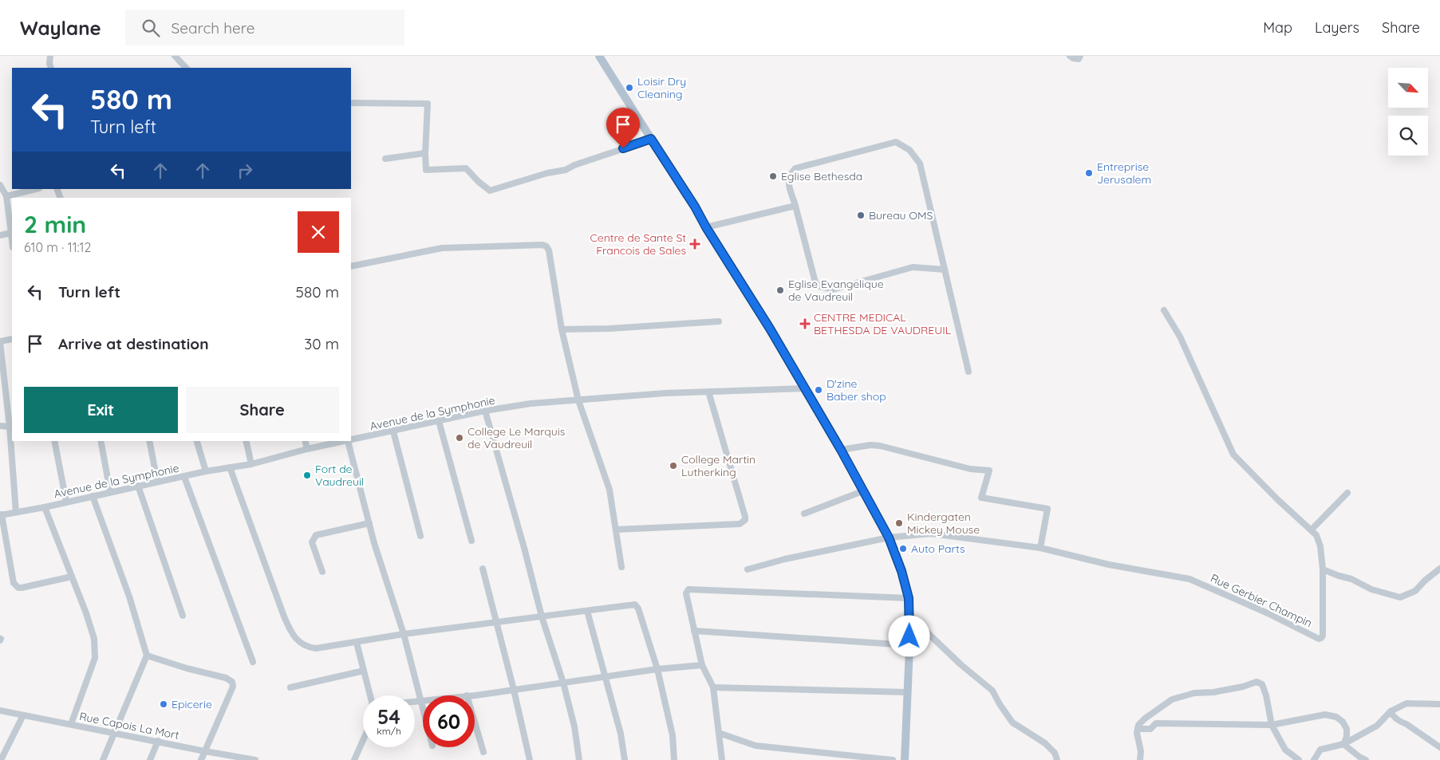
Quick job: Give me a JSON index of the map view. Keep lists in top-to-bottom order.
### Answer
{
  "streets": {
    "street": ["Avenue de la Symphonie", "Rue Gerbier Champin", "Rue Capois La Mort"]
  },
  "places": {
    "other": [
      "Loisir Dry Cleaning",
      "Entreprise Jerusalem",
      "Eglise Bethesda",
      "Bureau OMS",
      "Eglise Evangelique de Vaudreuil",
      "D'zine Baber shop",
      "College Le Marquis de Vaudreuil",
      "College Martin Lutherking",
      "Fort de Vaudreuil",
      "Kindergaten Mickey Mouse",
      "Auto Parts",
      "Epicerie"
    ],
    "health": ["Centre de Sante St Francois de Sales", "CENTRE MEDICAL BETHESDA DE VAUDREUIL"]
  },
  "north": "bottom right",
  "page": {
    "header": "Waylane",
    "search": "Search here",
    "nav": ["Map", "Layers", "Share"],
    "turn": ["580 m", "Turn left"],
    "heading": ["2 min", "610 m · 11:12"],
    "list": [
      {
        "name": "Turn left",
        "value": "580 m"
      },
      {
        "name": "Arrive at destination",
        "value": "30 m"
      }
    ],
    "buttons": ["Exit", "Share"],
    "speed": "54 km/h",
    "limit": "60"
  }
}
